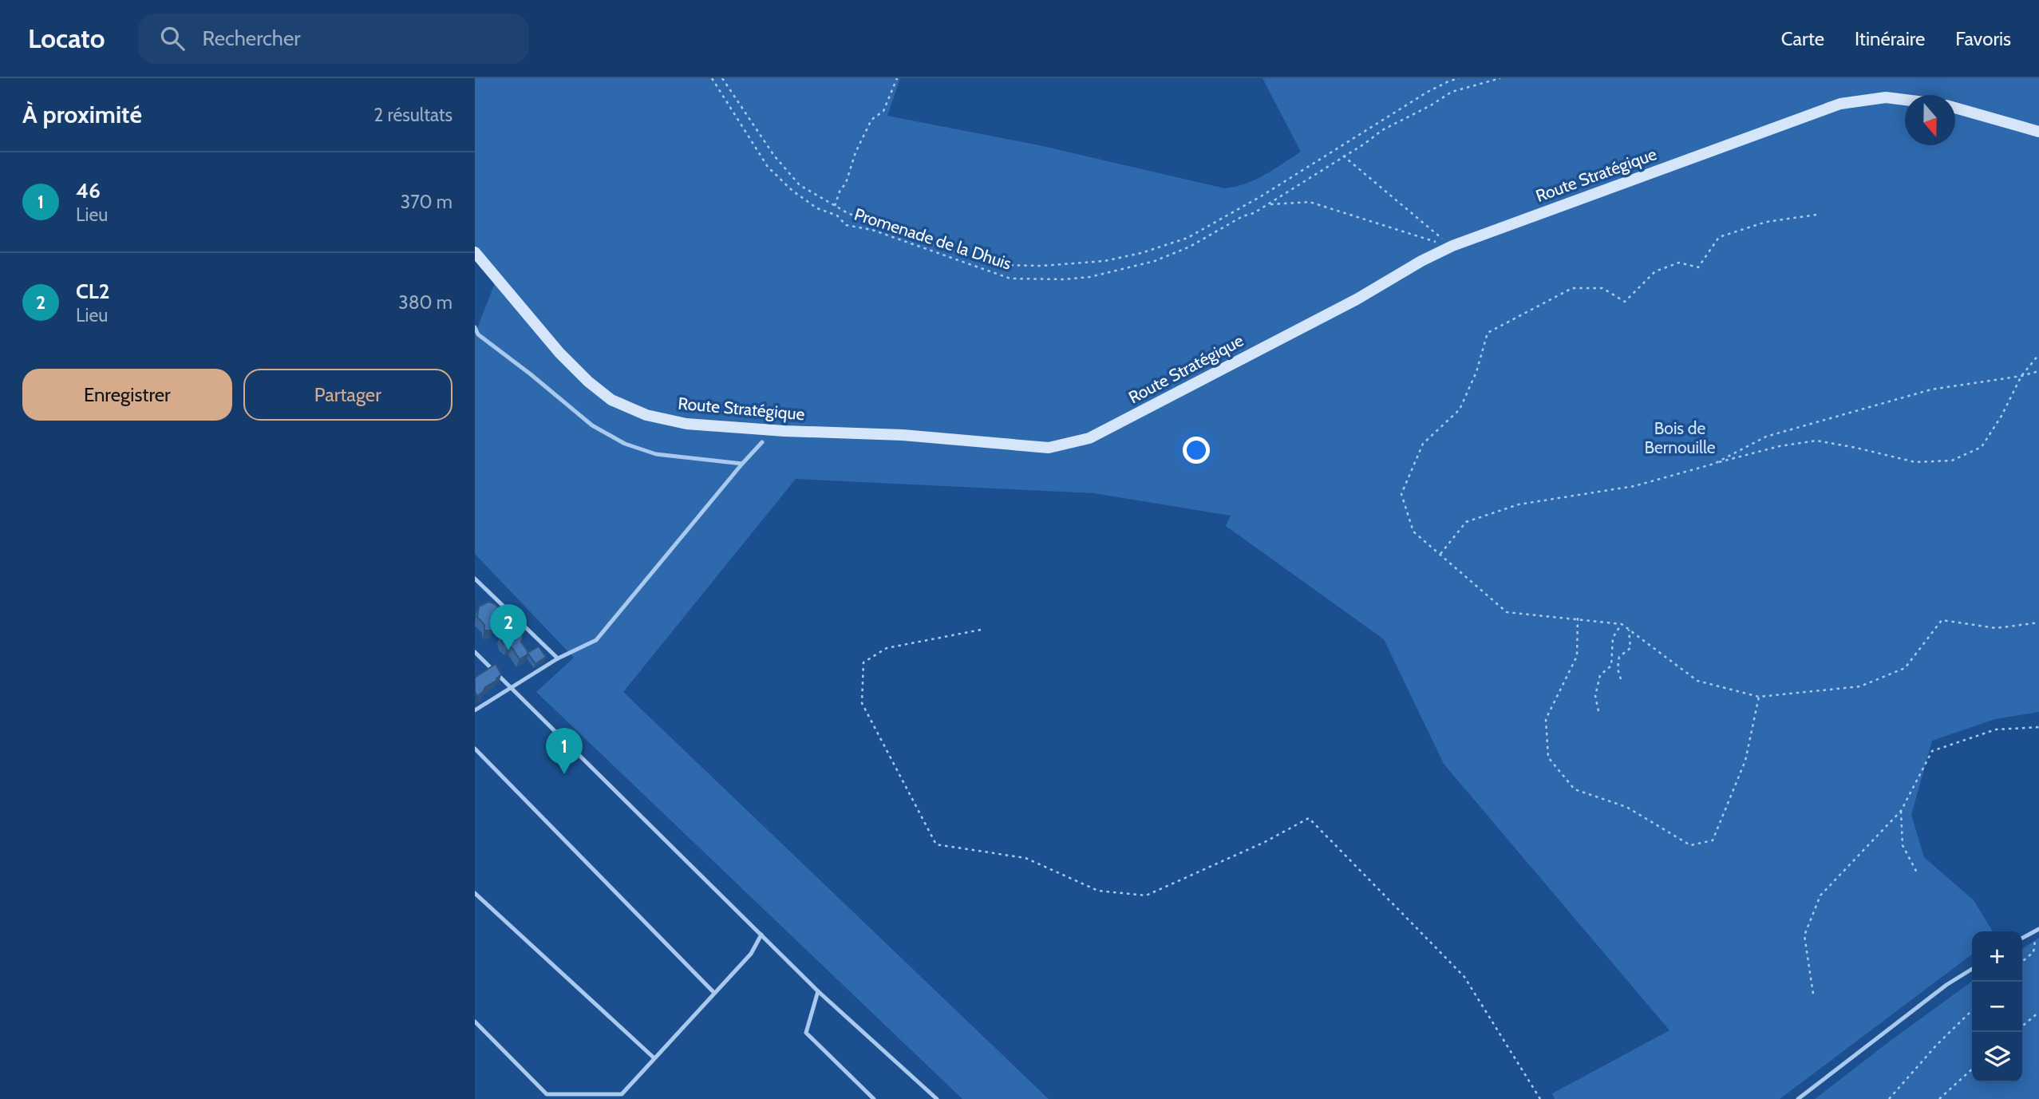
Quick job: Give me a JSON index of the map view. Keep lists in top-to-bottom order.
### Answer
{
  "streets": {
    "street": ["Route Stratégique"],
    "path": ["Promenade de la Dhuis"]
  },
  "parks": ["Bois de Bernouille"],
  "north": "bottom",
  "page": {
    "header": "Locato",
    "search": "Rechercher",
    "nav": ["Carte", "Itinéraire", "Favoris"],
    "heading": ["À proximité", "2 résultats"],
    "list": [
      {
        "mark": "1",
        "name": "46",
        "note": "Lieu",
        "value": "370 m"
      },
      {
        "mark": "2",
        "name": "CL2",
        "note": "Lieu",
        "value": "380 m"
      }
    ],
    "buttons": ["Enregistrer", "Partager"],
    "pins": ["2", "1"],
    "map_buttons": ["+", "−"]
  }
}
